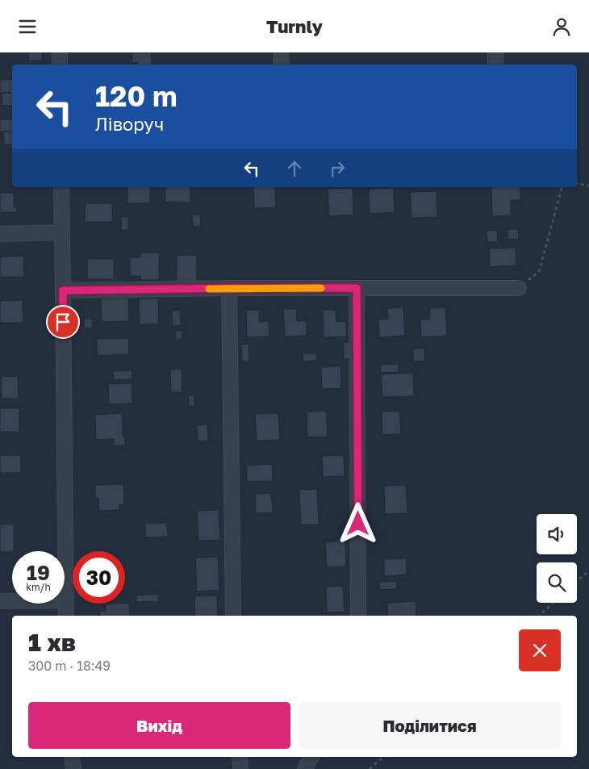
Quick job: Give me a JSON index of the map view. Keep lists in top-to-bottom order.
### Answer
{
  "page": {
    "header": "Turnly",
    "turn": ["120 m", "Ліворуч"],
    "speed": "19 km/h",
    "limit": "30",
    "heading": ["1 хв", "300 m · 18:49"],
    "buttons": ["Вихід", "Поділитися"]
  }
}
